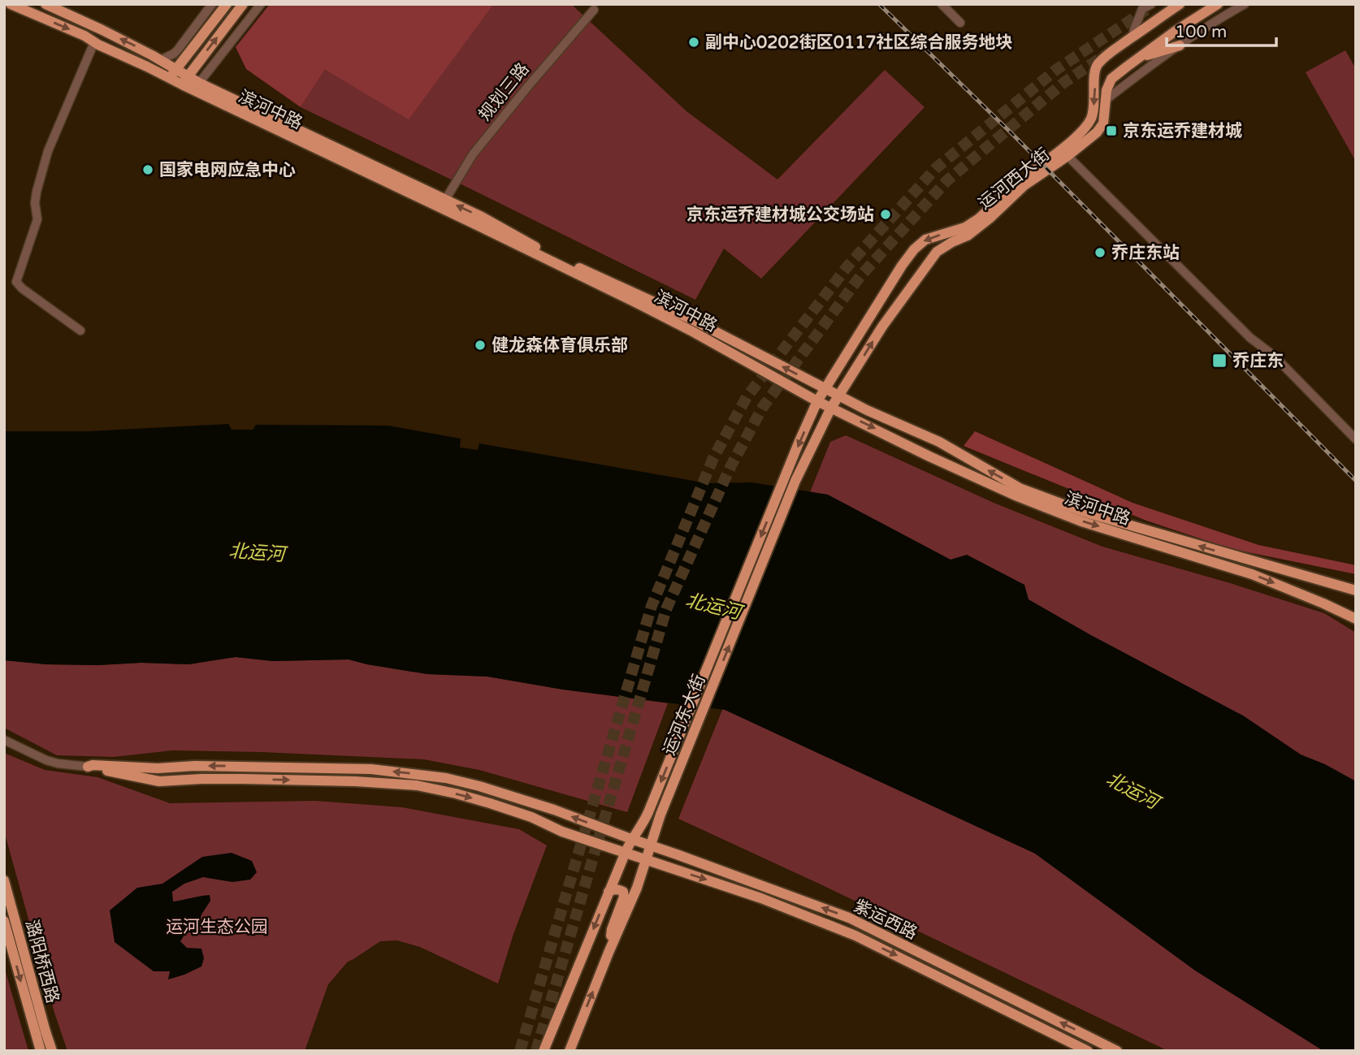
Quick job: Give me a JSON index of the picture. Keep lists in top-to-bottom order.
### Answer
{
  "streets": {
    "main road": [
      "滨河中路",
      "运河西大街",
      "运河东大街",
      "紫运西路",
      "潞阳桥西路"
    ],
    "street": ["规划三路"]
  },
  "crossings": [
    ["规划三路", "滨河中路"],
    ["滨河中路", "运河西大街"],
    ["滨河中路", "运河东大街"],
    ["运河西大街", "运河东大街"],
    ["运河东大街", "紫运西路"]
  ],
  "water": ["北运河"],
  "parks": ["运河生态公园"],
  "places": {
    "other": [
      "副中心0202街区0117社区综合服务地块",
      "国家电网应急中心",
      "京东运乔建材城公交场站",
      "乔庄东站",
      "健龙森体育俱乐部"
    ],
    "transit": ["京东运乔建材城", "乔庄东"]
  },
  "scale_bar": "100 m"
}
